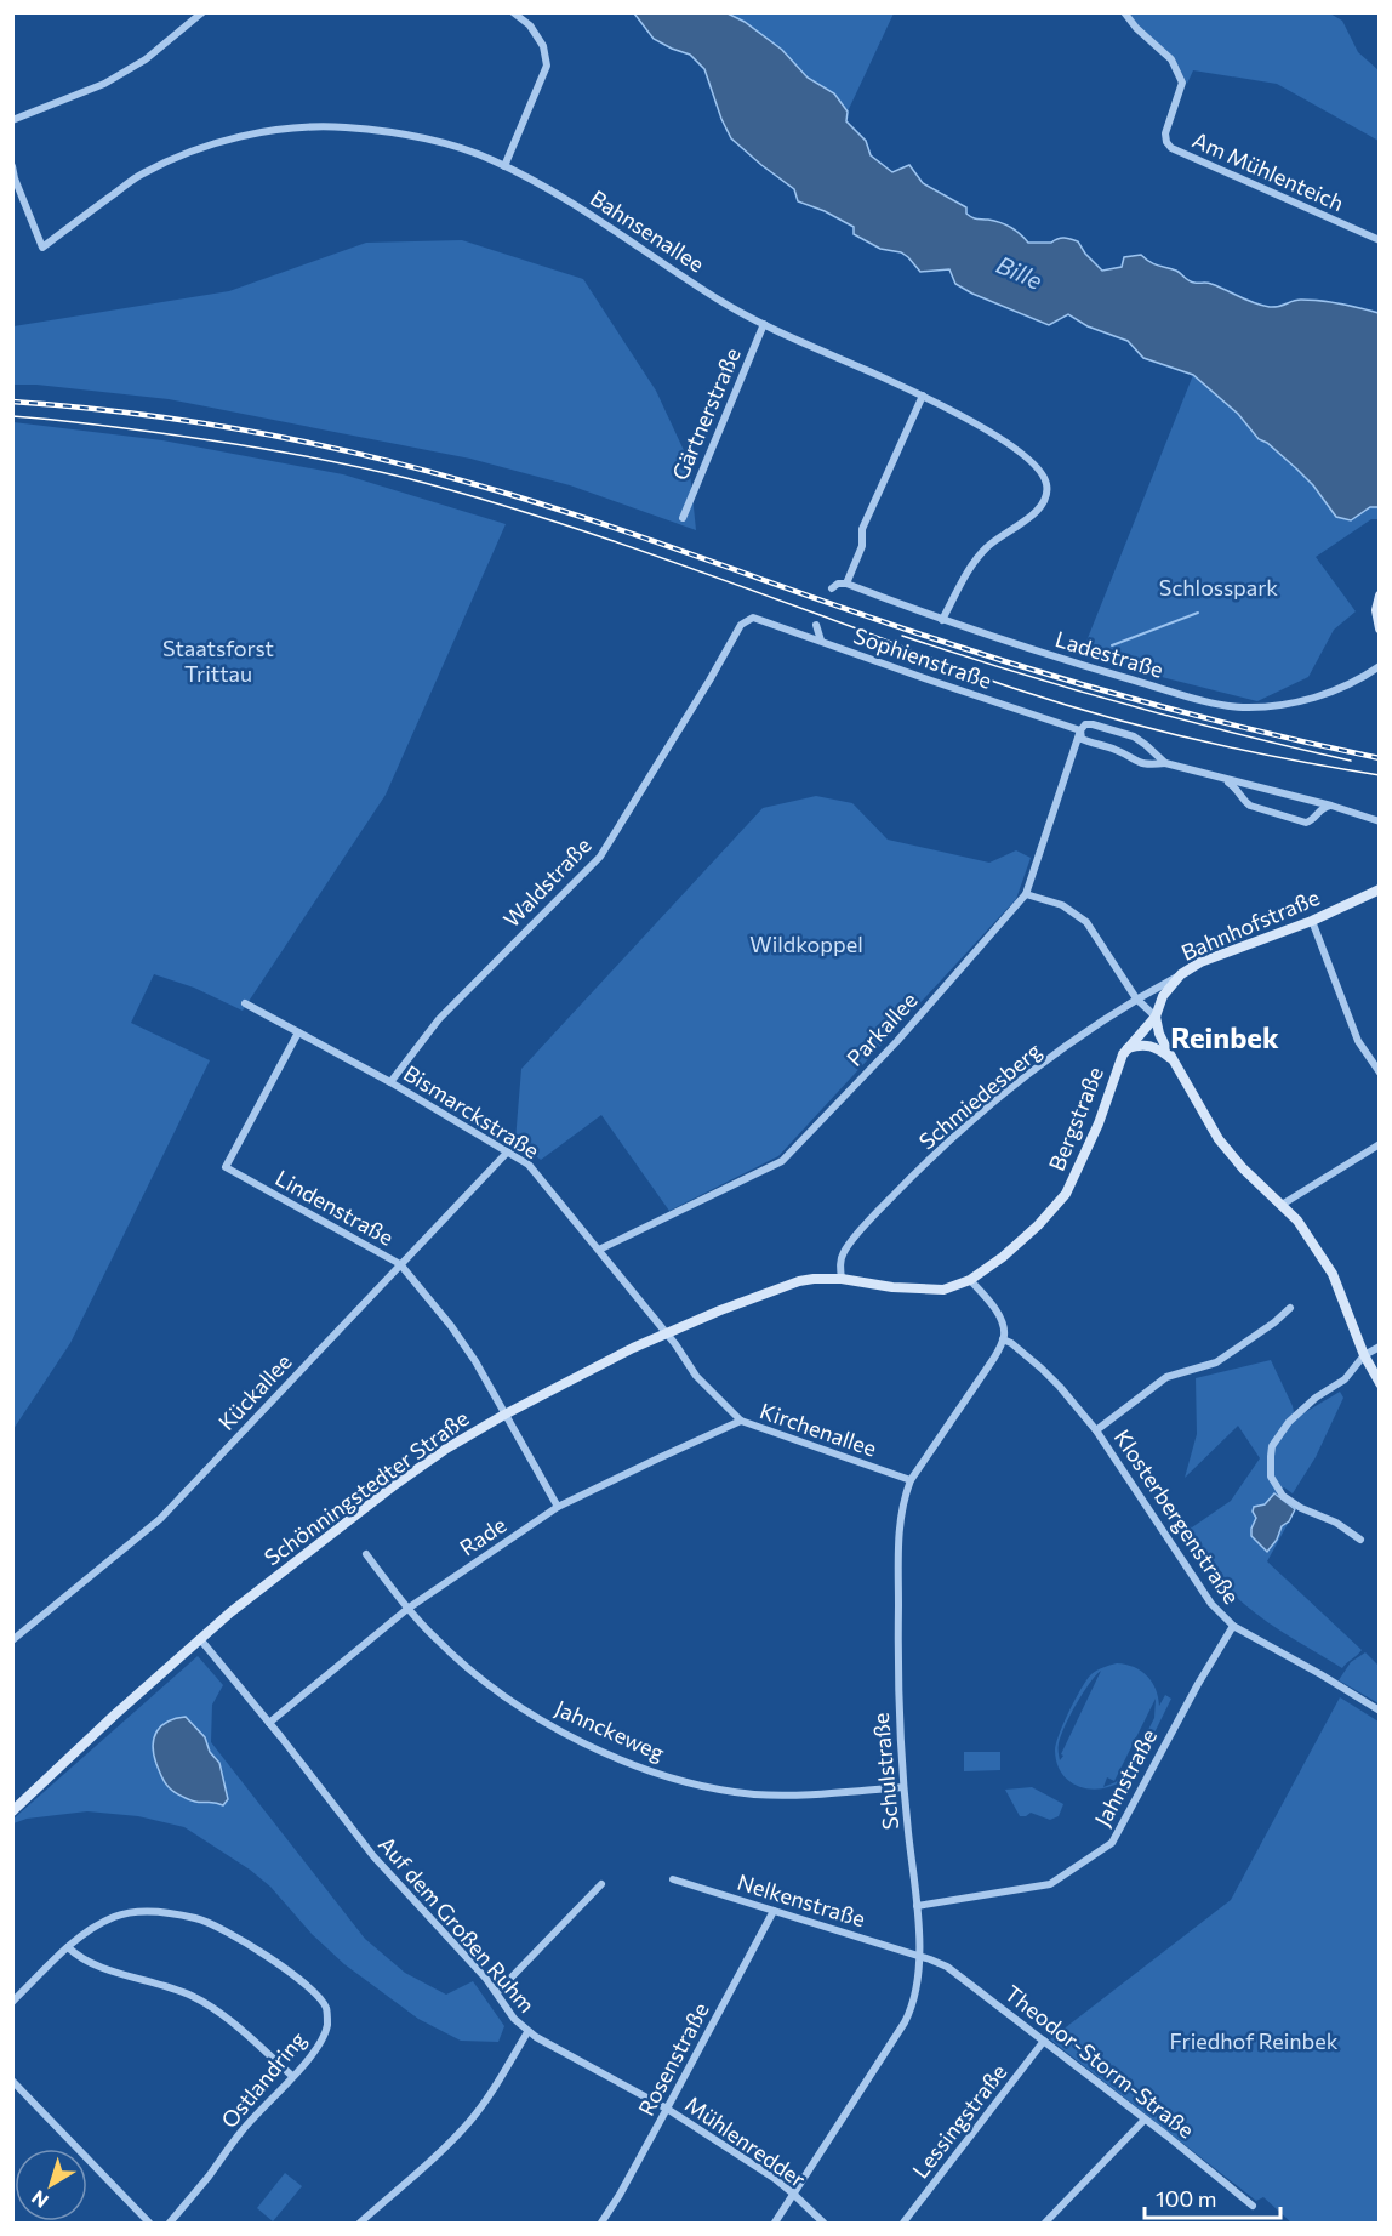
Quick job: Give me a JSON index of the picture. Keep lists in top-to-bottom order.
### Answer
{
  "streets": {
    "main road": ["Bahnhofstraße", "Bergstraße", "Schönningstedter Straße"],
    "street": [
      "Am Mühlenteich",
      "Bahnsenallee",
      "Gärtnerstraße",
      "Ladestraße",
      "Sophienstraße",
      "Waldstraße",
      "Parkallee",
      "Schmiedesberg",
      "Bismarckstraße",
      "Lindenstraße",
      "Kückallee",
      "Kirchenallee",
      "Klosterbergenstraße",
      "Rade",
      "Jahnckeweg",
      "Schulstraße",
      "Jahnstraße",
      "Nelkenstraße",
      "Auf dem Großen Ruhm",
      "Rosenstraße",
      "Theodor-Storm-Straße",
      "Ostlandring",
      "Lessingstraße",
      "Mühlenredder"
    ]
  },
  "crossings": [
    ["Bahnsenallee", "Gärtnerstraße"],
    ["Bahnsenallee", "Ladestraße"],
    ["Sophienstraße", "Waldstraße"],
    ["Sophienstraße", "Parkallee"],
    ["Waldstraße", "Bismarckstraße"],
    ["Bahnhofstraße", "Schmiedesberg"],
    ["Bahnhofstraße", "Bergstraße"],
    ["Parkallee", "Bismarckstraße"],
    ["Schmiedesberg", "Schönningstedter Straße"],
    ["Bismarckstraße", "Lindenstraße"],
    ["Bismarckstraße", "Kückallee"],
    ["Bismarckstraße", "Kirchenallee"],
    ["Bismarckstraße", "Schönningstedter Straße"],
    ["Bergstraße", "Schönningstedter Straße"],
    ["Lindenstraße", "Kückallee"],
    ["Lindenstraße", "Schönningstedter Straße"],
    ["Lindenstraße", "Rade"],
    ["Kirchenallee", "Schönningstedter Straße"],
    ["Kirchenallee", "Rade"],
    ["Kirchenallee", "Schulstraße"],
    ["Schönningstedter Straße", "Auf dem Großen Ruhm"],
    ["Klosterbergenstraße", "Schulstraße"],
    ["Klosterbergenstraße", "Jahnstraße"],
    ["Rade", "Jahnckeweg"],
    ["Rade", "Auf dem Großen Ruhm"],
    ["Jahnckeweg", "Schulstraße"],
    ["Schulstraße", "Jahnstraße"],
    ["Schulstraße", "Nelkenstraße"],
    ["Schulstraße", "Theodor-Storm-Straße"],
    ["Schulstraße", "Mühlenredder"],
    ["Nelkenstraße", "Rosenstraße"],
    ["Nelkenstraße", "Theodor-Storm-Straße"],
    ["Auf dem Großen Ruhm", "Mühlenredder"],
    ["Rosenstraße", "Mühlenredder"],
    ["Theodor-Storm-Straße", "Lessingstraße"]
  ],
  "districts": ["Reinbek"],
  "water": ["Bille"],
  "parks": [
    "Schlosspark",
    "Staatsforst Trittau",
    "Wildkoppel",
    "Friedhof Reinbek"
  ],
  "scale_bar": "100 m",
  "north": "bottom left"
}
